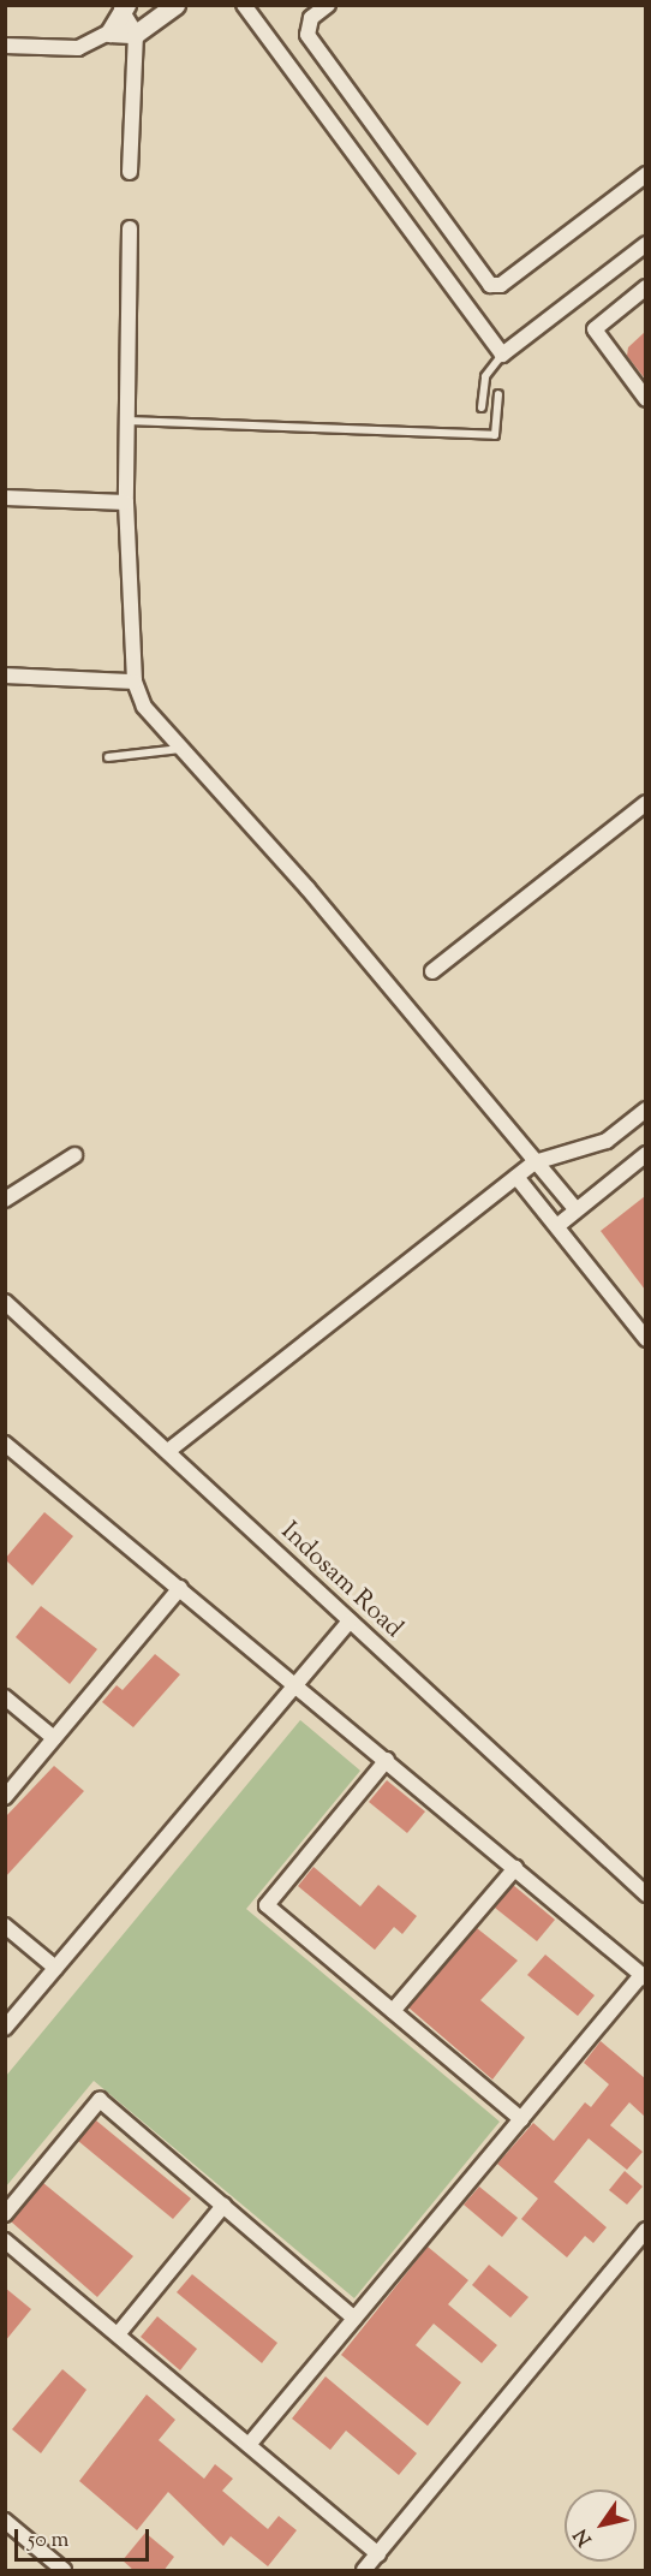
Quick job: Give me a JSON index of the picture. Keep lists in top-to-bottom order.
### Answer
{
  "streets": {
    "street": ["Indosam Road"]
  },
  "scale_bar": "50 m",
  "north": "bottom left"
}
